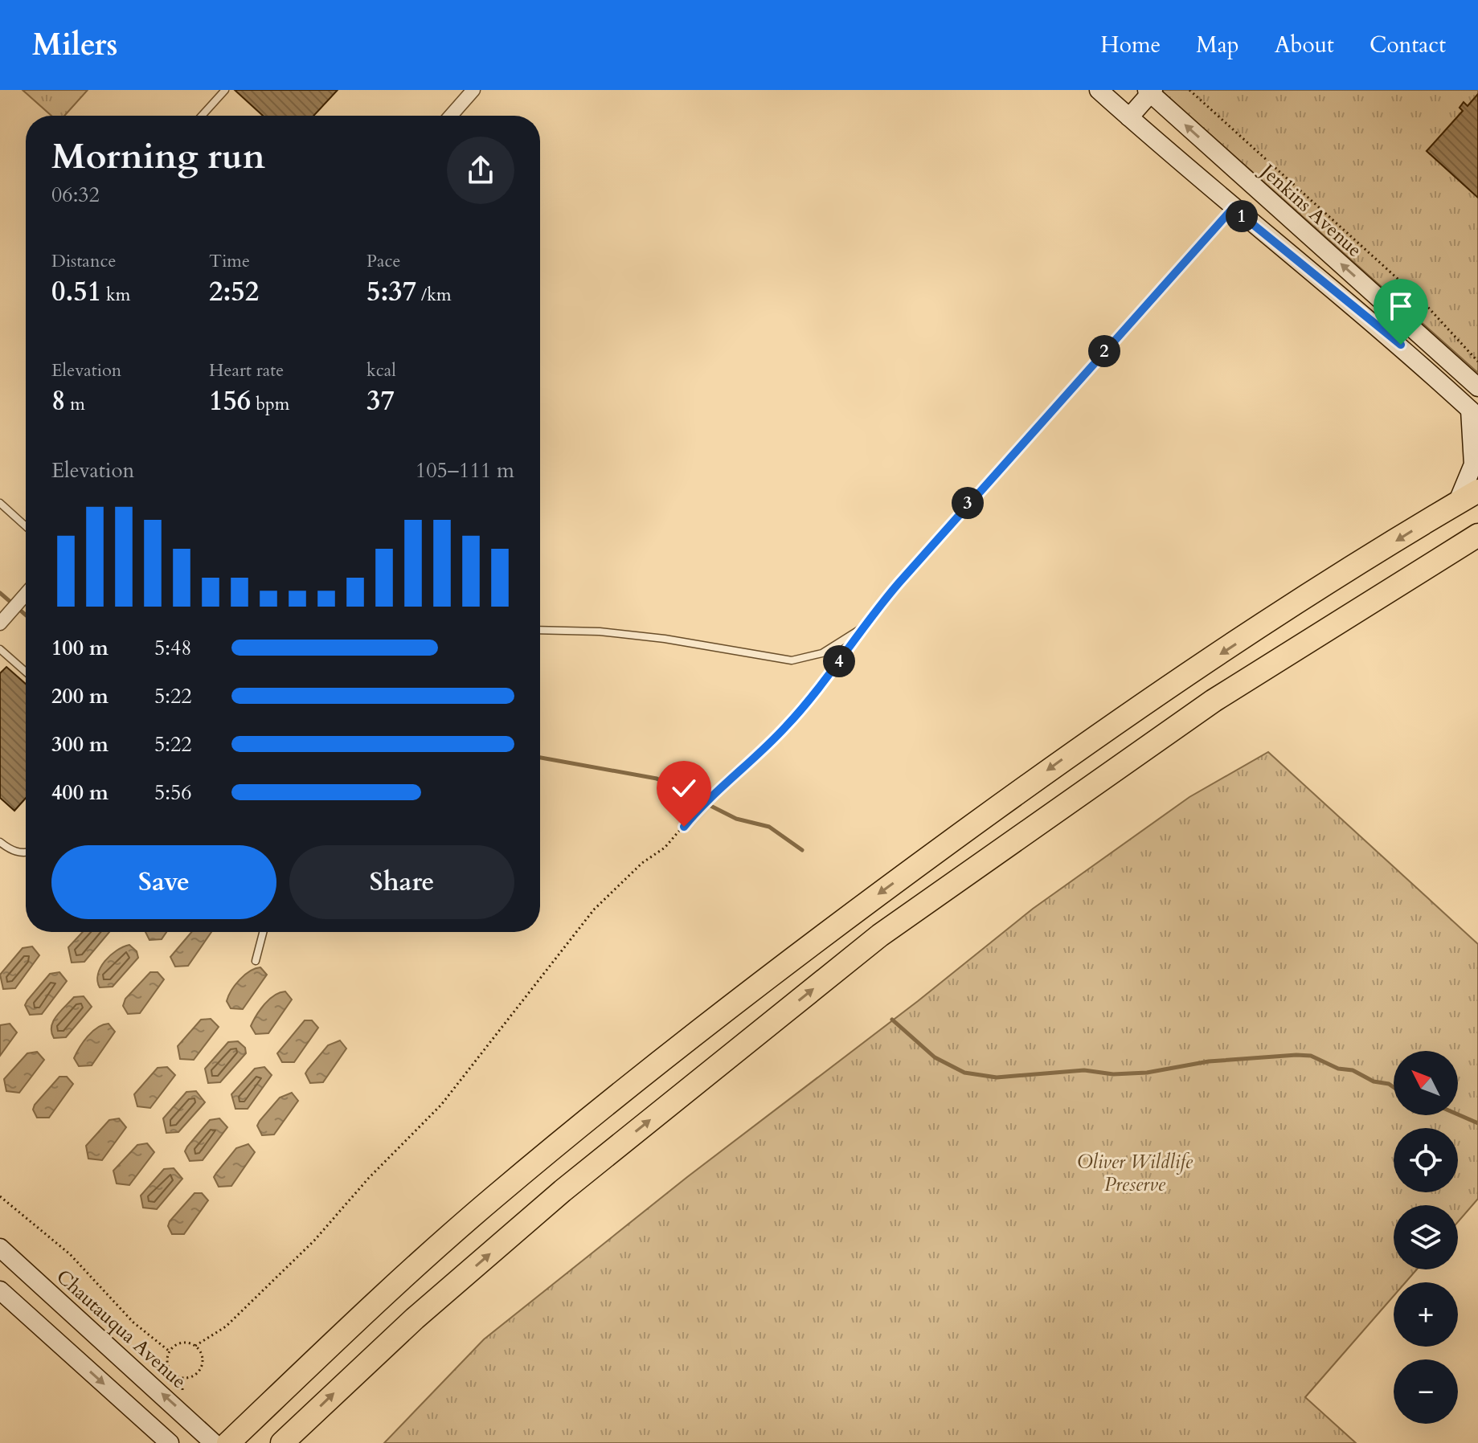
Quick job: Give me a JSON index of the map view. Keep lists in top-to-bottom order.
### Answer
{
  "streets": {
    "main road": ["Jenkins Avenue", "Chautauqua Avenue"]
  },
  "parks": ["Oliver Wildlife Preserve"],
  "north": "top left",
  "page": {
    "header": "Milers",
    "nav": [
      "Home",
      "Map",
      "About",
      "Contact"
    ],
    "heading": ["Morning run", "06:32"],
    "pins": [
      "1",
      "2",
      "3",
      "4"
    ],
    "stats": [
      ["Distance", "0.51 km"],
      ["Time", "2:52"],
      ["Pace", "5:37 /km"],
      ["Elevation", "8 m"],
      ["Heart rate", "156 bpm"],
      ["kcal", "37"]
    ],
    "chart": ["Elevation", "105–111 m"],
    "list": [
      {
        "name": "100 m",
        "note": "5:48"
      },
      {
        "name": "200 m",
        "note": "5:22"
      },
      {
        "name": "300 m",
        "note": "5:22"
      },
      {
        "name": "400 m",
        "note": "5:56"
      }
    ],
    "buttons": ["Save", "Share"],
    "map_buttons": ["+", "−"]
  }
}
